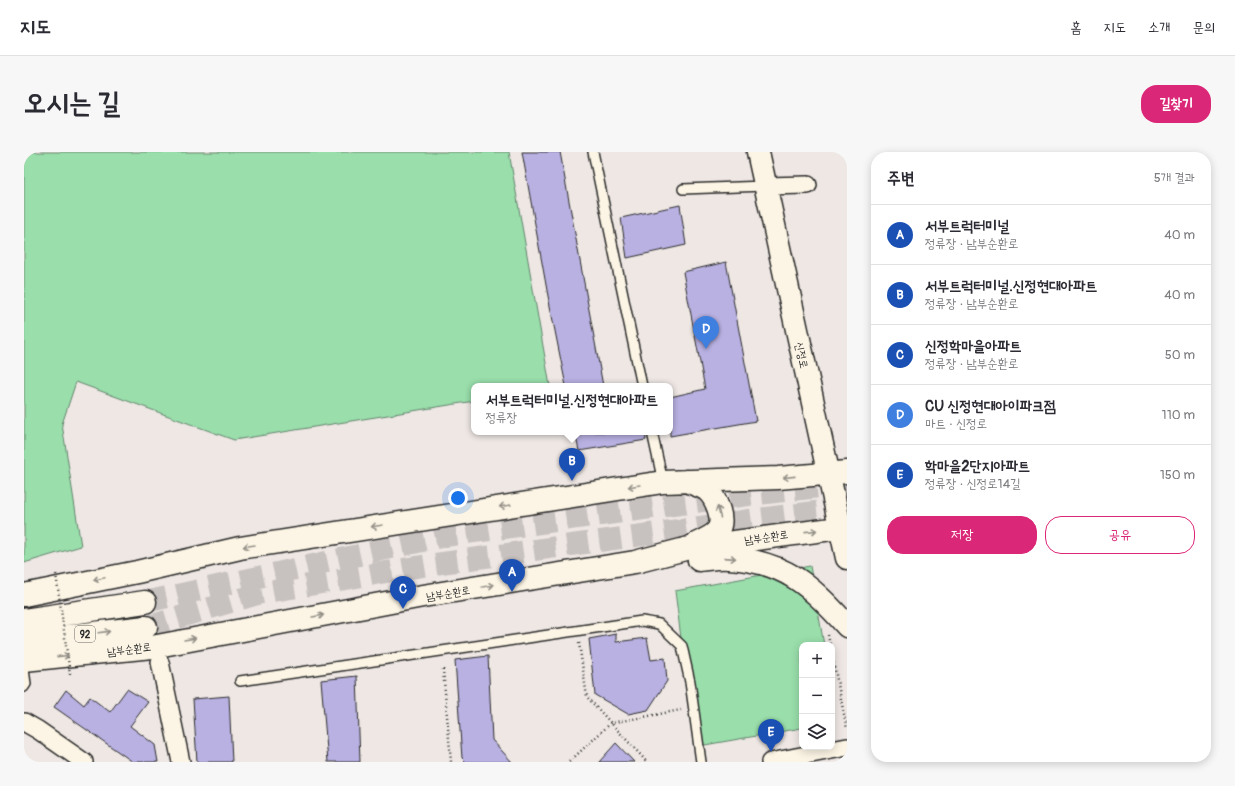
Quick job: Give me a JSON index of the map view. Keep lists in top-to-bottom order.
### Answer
{
  "streets": {
    "main road": ["신정로", "남부순환로", "92"]
  },
  "crossings": [
    ["신정로", "남부순환로"]
  ],
  "page": {
    "header": "지도",
    "nav": [
      "홈",
      "지도",
      "소개",
      "문의"
    ],
    "buttons": [
      "길찾기",
      ["저장", "공유"]
    ],
    "title": "오시는 길",
    "heading": ["주변", "5개 결과"],
    "list": [
      {
        "mark": "A",
        "name": "서부트럭터미널",
        "note": "정류장 · 남부순환로",
        "value": "40 m"
      },
      {
        "mark": "B",
        "name": "서부트럭터미널.신정현대아파트",
        "note": "정류장 · 남부순환로",
        "value": "40 m"
      },
      {
        "mark": "C",
        "name": "신정학마을아파트",
        "note": "정류장 · 남부순환로",
        "value": "50 m"
      },
      {
        "mark": "D",
        "name": "CU 신정현대아이파크점",
        "note": "마트 · 신정로",
        "value": "110 m"
      },
      {
        "mark": "E",
        "name": "학마을2단지아파트",
        "note": "정류장 · 신정로14길",
        "value": "150 m"
      }
    ],
    "pins": [
      "D",
      "B",
      "A",
      "C",
      "E"
    ],
    "popup": ["서부트럭터미널.신정현대아파트", "정류장"],
    "map_buttons": ["+", "−"]
  }
}
